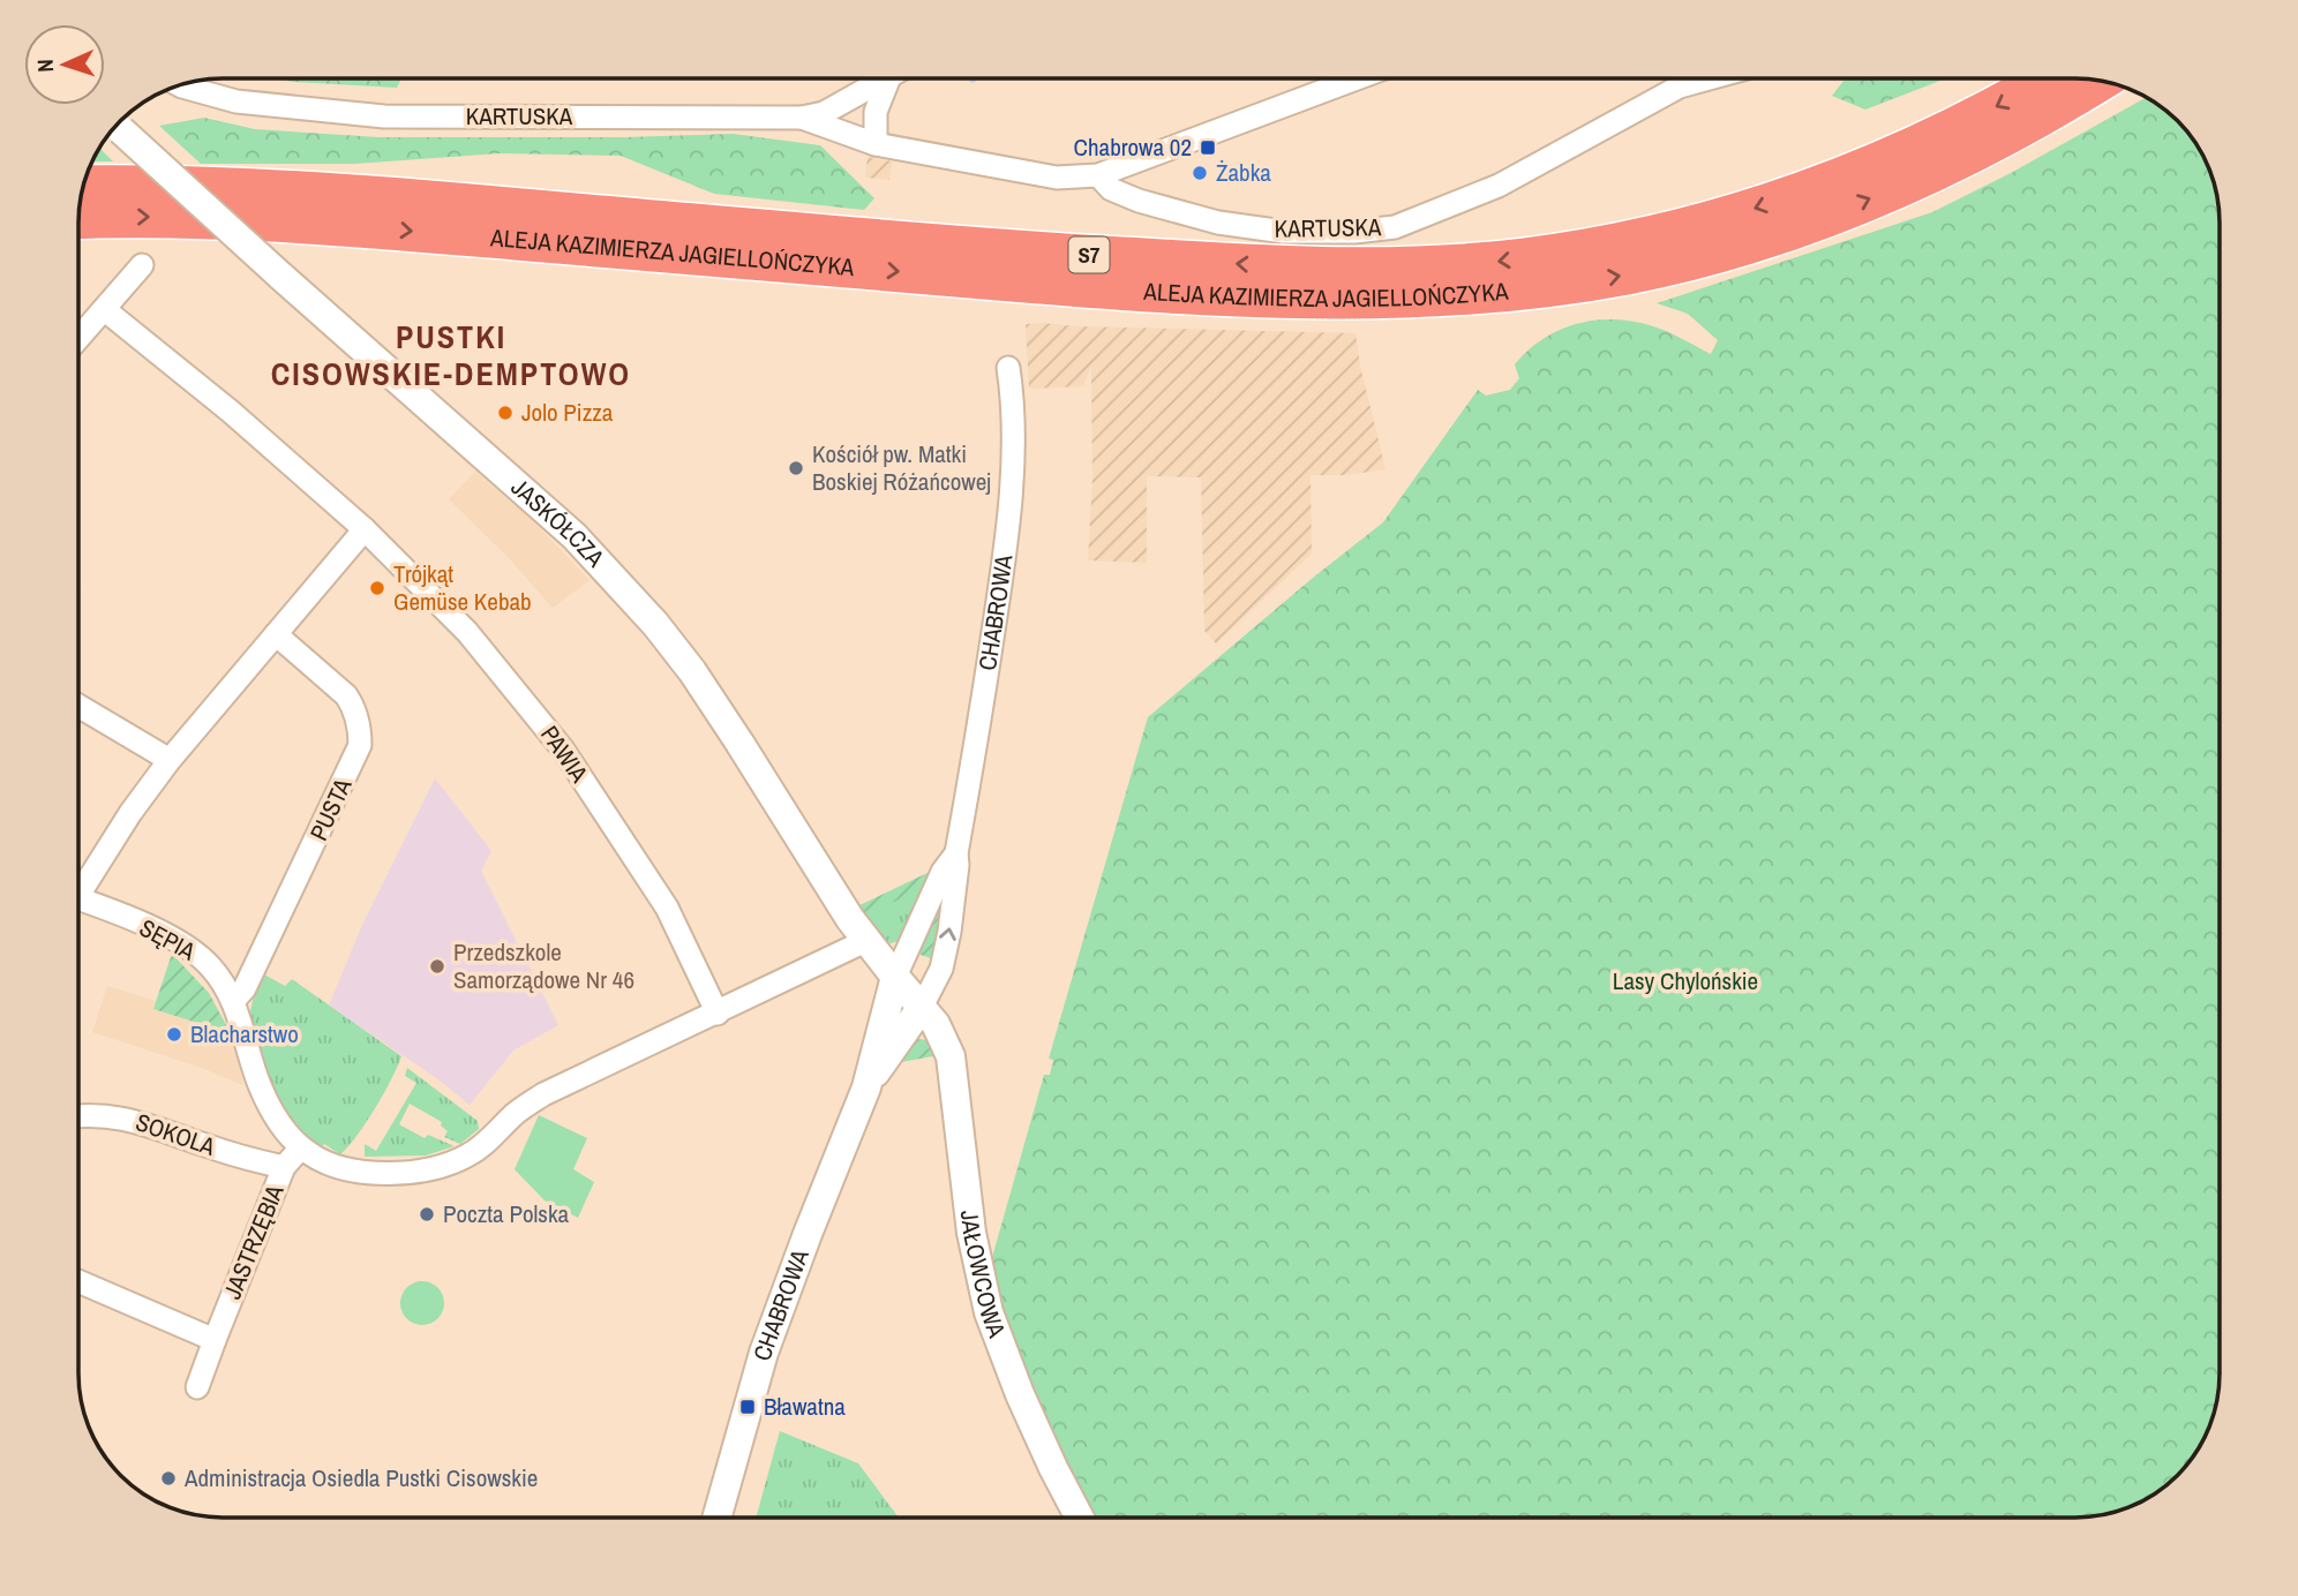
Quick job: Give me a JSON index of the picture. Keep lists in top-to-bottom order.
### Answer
{
  "streets": {
    "highway": ["ALEJA KAZIMIERZA JAGIELLOŃCZYKA", "S7"],
    "street": [
      "KARTUSKA",
      "JASKÓŁCZA",
      "CHABROWA",
      "PAWIA",
      "PUSTA",
      "SĘPIA",
      "SOKOLA",
      "JASTRZĘBIA",
      "JAŁOWCOWA"
    ]
  },
  "crossings": [
    ["JASKÓŁCZA", "CHABROWA"],
    ["JASKÓŁCZA", "JAŁOWCOWA"],
    ["CHABROWA", "JAŁOWCOWA"],
    ["PUSTA", "SĘPIA"],
    ["SĘPIA", "JASTRZĘBIA"],
    ["SOKOLA", "JASTRZĘBIA"]
  ],
  "districts": ["PUSTKI CISOWSKIE-DEMPTOWO"],
  "parks": ["Lasy Chylońskie"],
  "places": {
    "transit": ["Chabrowa 02", "Bławatna"],
    "other": [
      "Żabka",
      "Jolo Pizza",
      "Kościół pw. Matki Boskiej Różańcowej",
      "Trójkąt Gemüse Kebab",
      "Przedszkole Samorządowe Nr 46",
      "Blacharstwo",
      "Poczta Polska",
      "Administracja Osiedla Pustki Cisowskie"
    ]
  },
  "north": "left"
}
